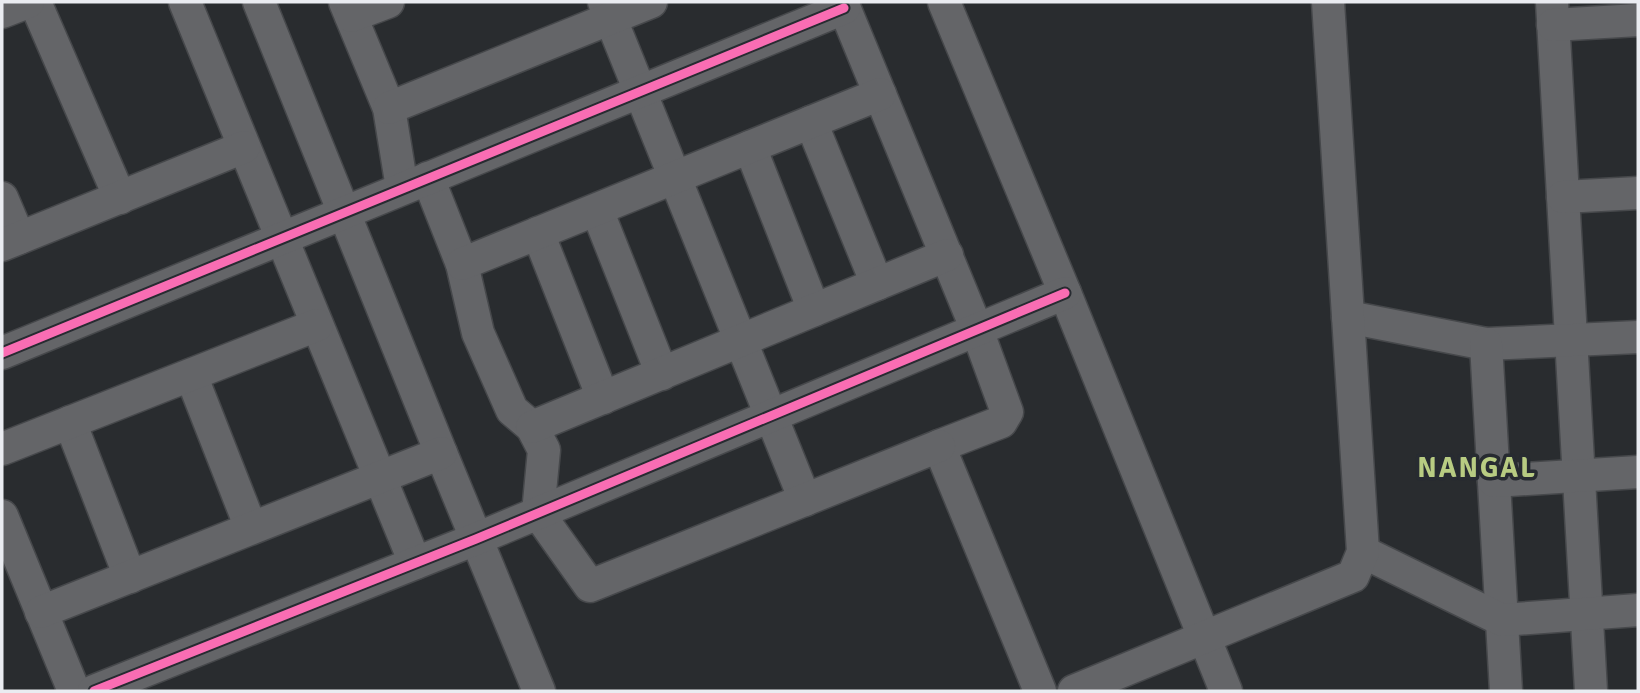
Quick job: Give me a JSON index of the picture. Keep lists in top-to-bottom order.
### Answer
{
  "districts": ["NANGAL"]
}
